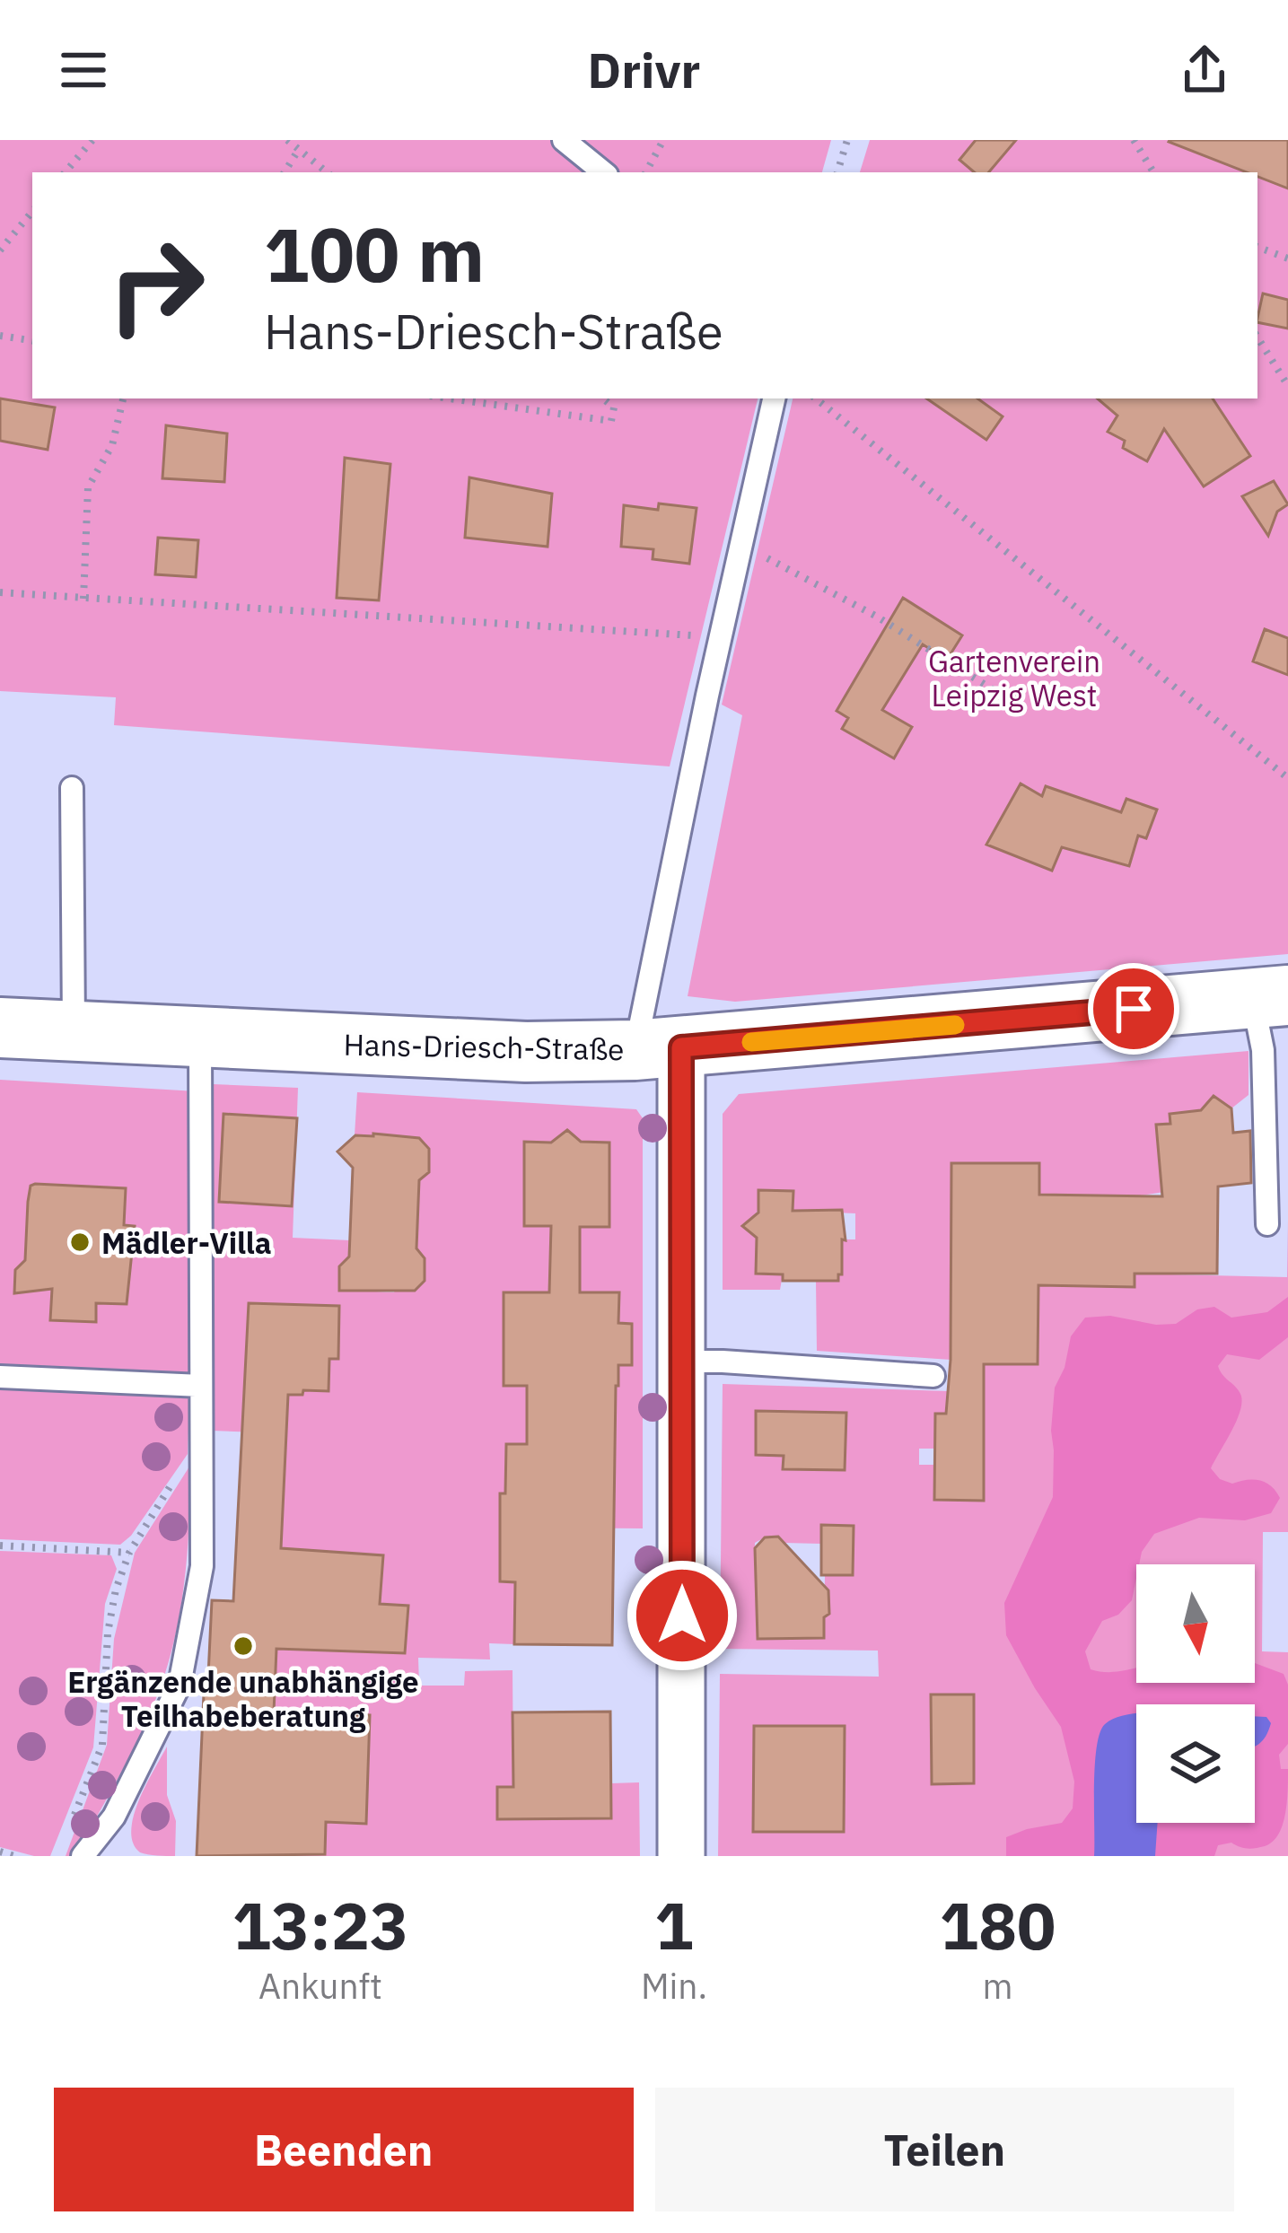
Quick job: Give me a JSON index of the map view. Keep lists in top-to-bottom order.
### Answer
{
  "streets": {
    "main road": ["Hans-Driesch-Straße"]
  },
  "parks": ["Gartenverein Leipzig West"],
  "places": ["Mädler-Villa", "Ergänzende unabhängige Teilhabeberatung"],
  "north": "bottom",
  "page": {
    "header": "Drivr",
    "turn": ["100 m", "Hans-Driesch-Straße"],
    "eta": [
      "13:23",
      "Ankunft",
      "1",
      "Min.",
      "180",
      "m"
    ],
    "buttons": ["Beenden", "Teilen"]
  }
}
